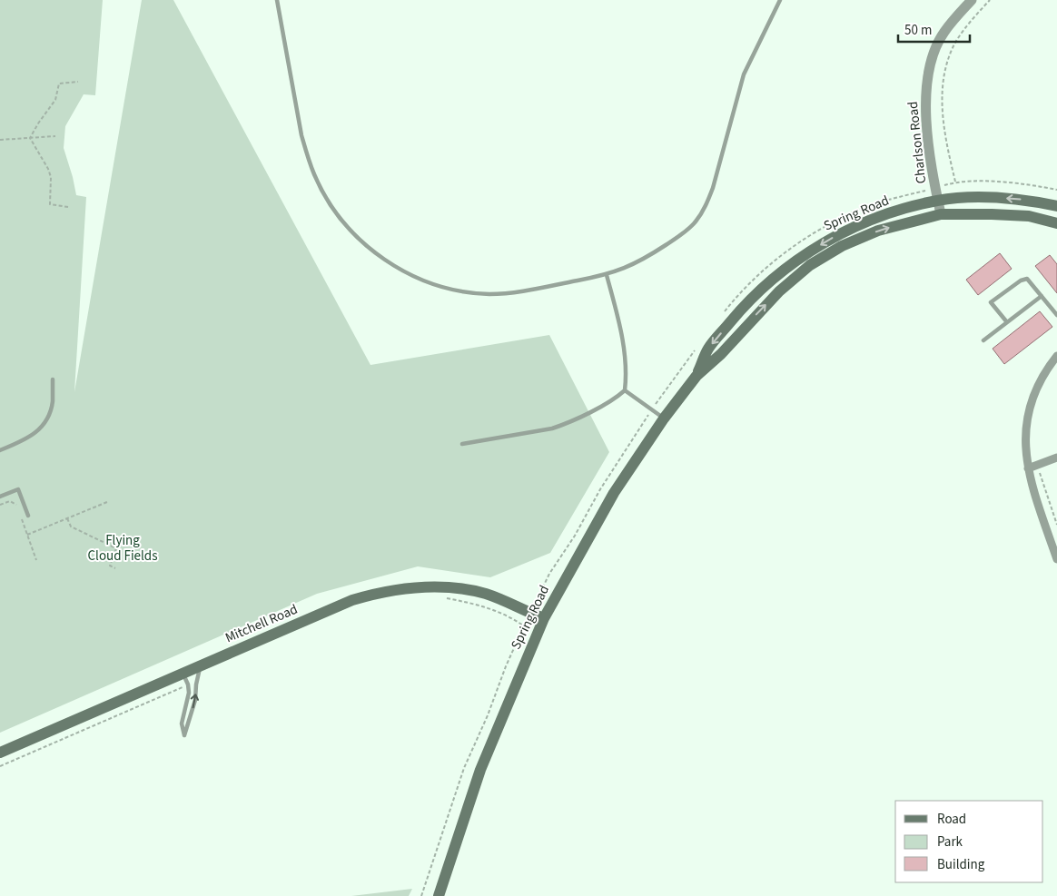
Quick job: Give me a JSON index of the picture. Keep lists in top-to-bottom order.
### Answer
{
  "streets": {
    "main road": ["Spring Road", "Mitchell Road"],
    "street": ["Charlson Road"]
  },
  "crossings": [
    ["Charlson Road", "Spring Road"],
    ["Spring Road", "Mitchell Road"]
  ],
  "parks": ["Flying Cloud Fields"],
  "legend": ["Road", "Park", "Building"],
  "scale_bar": "50 m"
}
